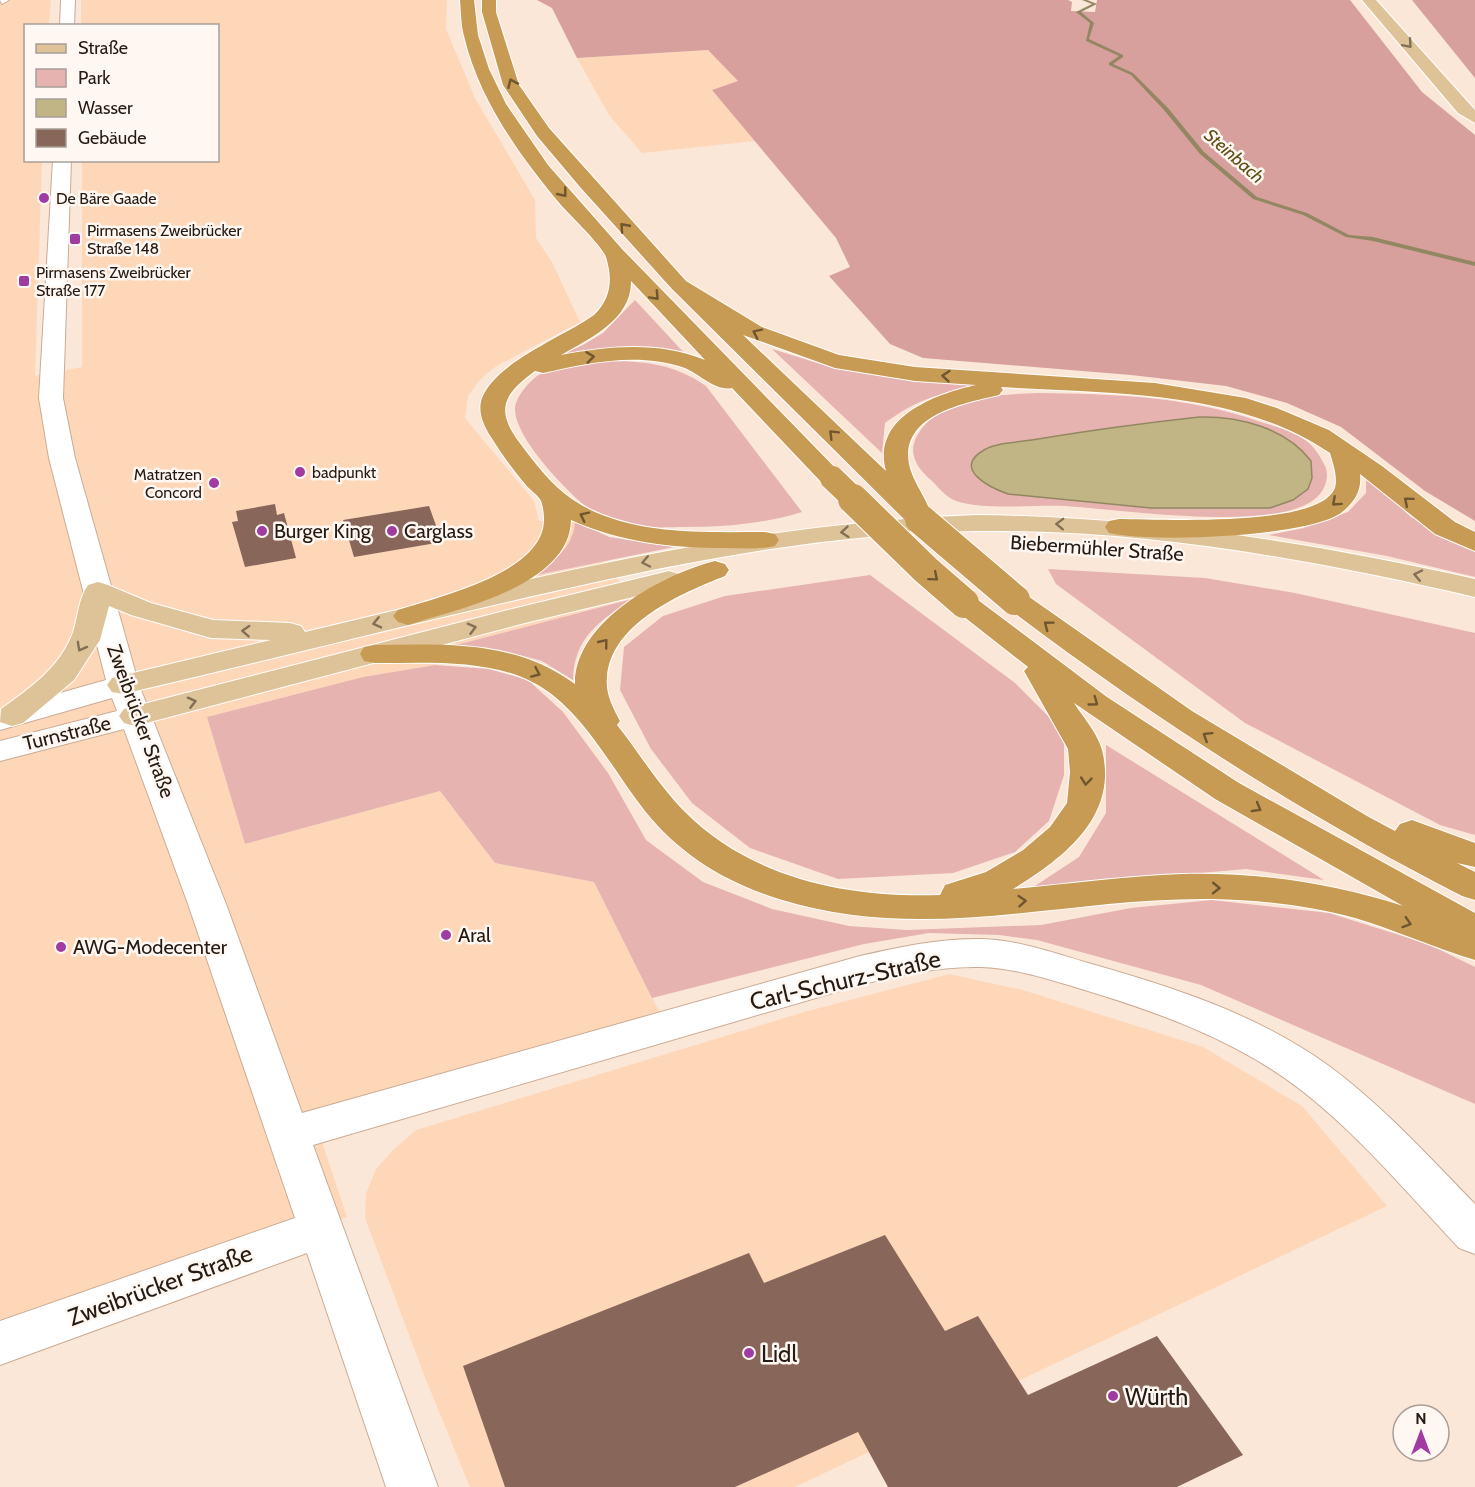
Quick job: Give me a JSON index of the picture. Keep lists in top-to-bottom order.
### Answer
{
  "streets": {
    "main road": ["Biebermühler Straße"],
    "street": ["Zweibrücker Straße", "Turnstraße", "Carl-Schurz-Straße"]
  },
  "crossings": [
    ["Biebermühler Straße", "Zweibrücker Straße"],
    ["Biebermühler Straße", "Turnstraße"],
    ["Zweibrücker Straße", "Turnstraße"],
    ["Zweibrücker Straße", "Carl-Schurz-Straße"]
  ],
  "water": ["Steinbach"],
  "places": {
    "other": [
      "De Bäre Gaade",
      "badpunkt",
      "Matratzen Concord",
      "Burger King",
      "Carglass",
      "Aral",
      "AWG-Modecenter",
      "Lidl",
      "Würth"
    ],
    "transit": ["Pirmasens Zweibrücker Straße 148", "Pirmasens Zweibrücker Straße 177"]
  },
  "legend": [
    "Straße",
    "Park",
    "Wasser",
    "Gebäude"
  ],
  "north": "top"
}
